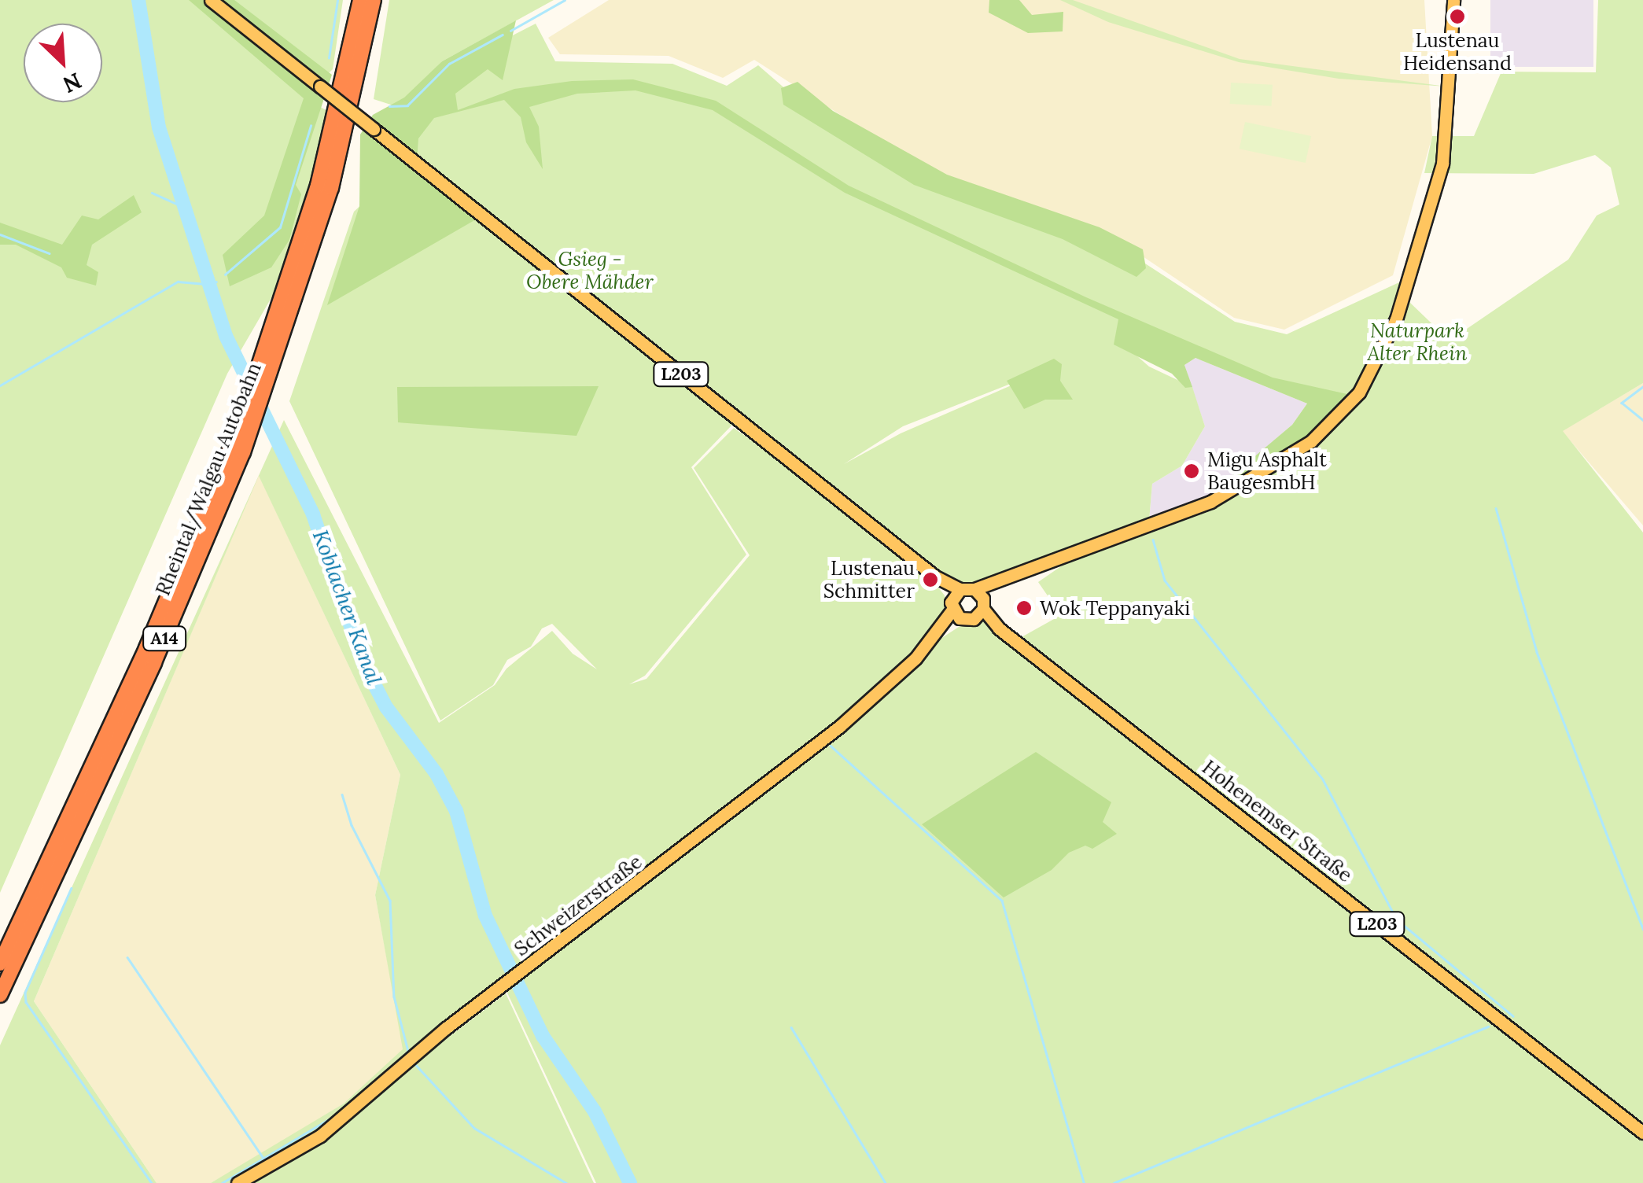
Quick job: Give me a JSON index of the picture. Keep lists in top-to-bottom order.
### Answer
{
  "streets": {
    "highway": ["Rheintal/Walgau Autobahn", "A14"],
    "main road": ["L203", "Hohenemser Straße", "Schweizerstraße"]
  },
  "crossings": [
    ["L203", "Hohenemser Straße"],
    ["L203", "Schweizerstraße"],
    ["Hohenemser Straße", "Schweizerstraße"]
  ],
  "water": ["Koblacher Kanal"],
  "parks": ["Gsieg - Obere Mähder", "Naturpark Alter Rhein"],
  "places": [
    "Lustenau Heidensand",
    "Migu Asphalt BaugesmbH",
    "Lustenau Schmitter",
    "Wok Teppanyaki"
  ],
  "north": "bottom right"
}
